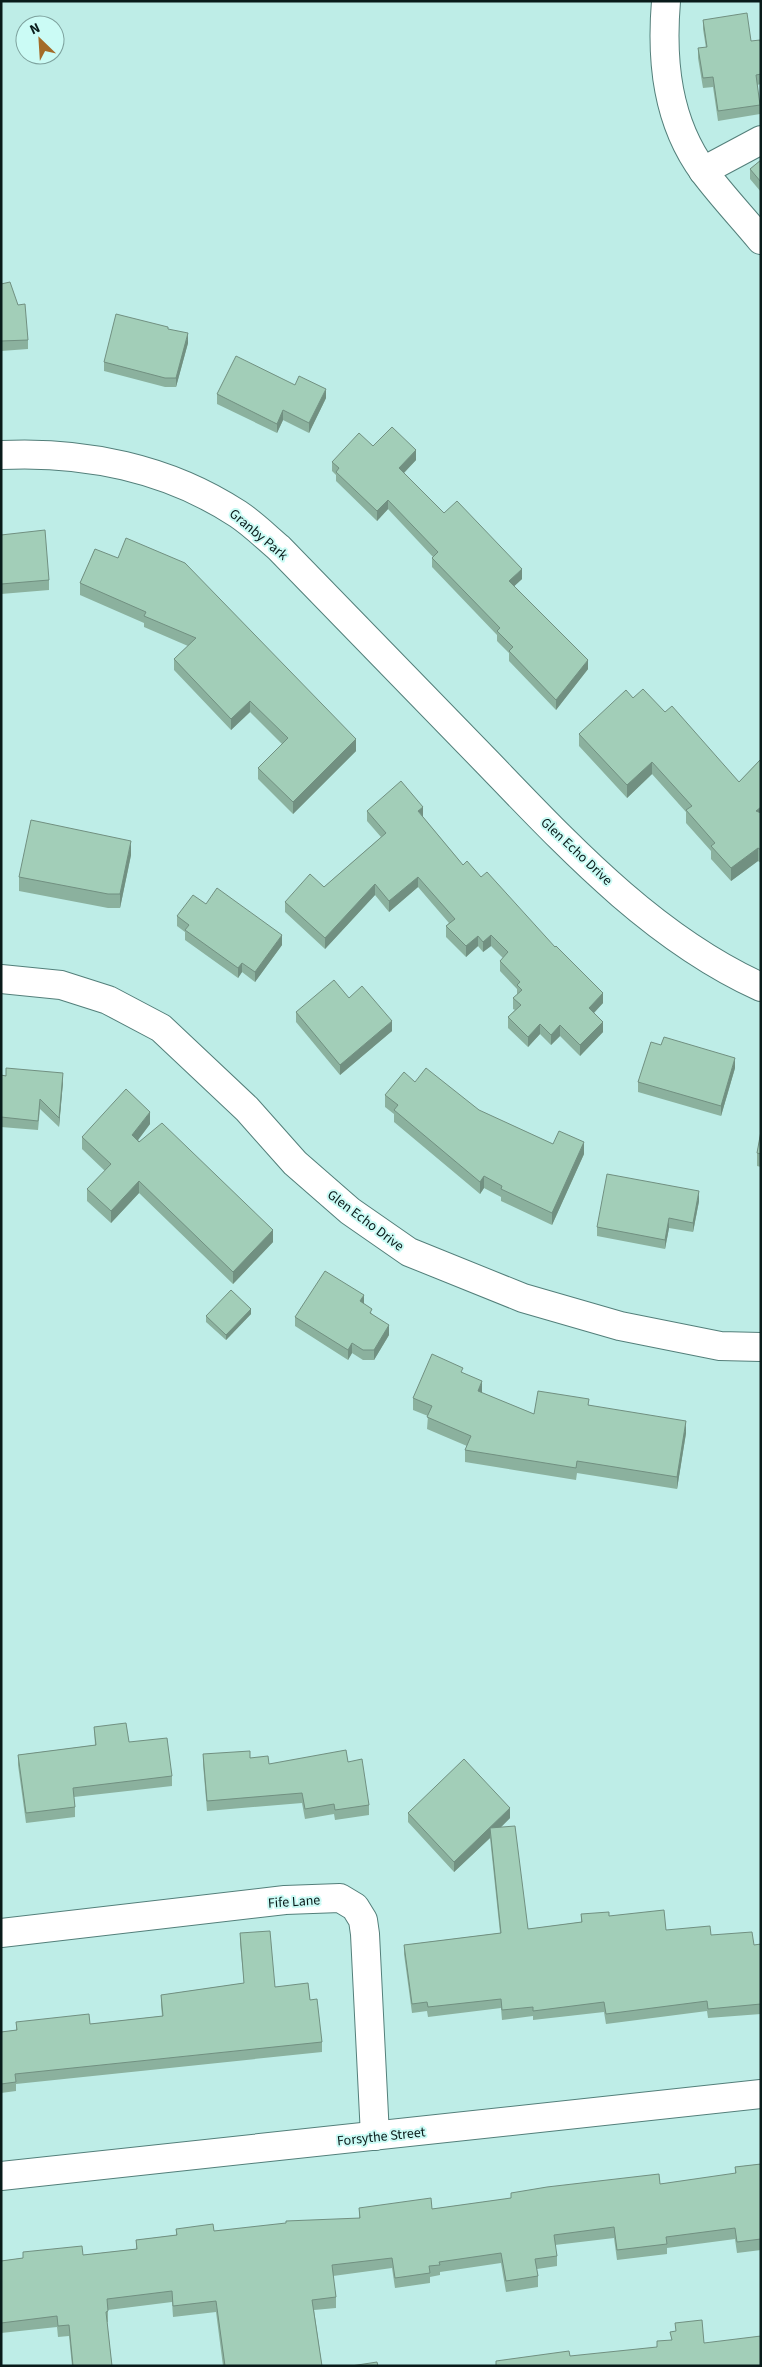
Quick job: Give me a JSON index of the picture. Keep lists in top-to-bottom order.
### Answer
{
  "streets": {
    "street": [
      "Granby Park",
      "Glen Echo Drive",
      "Fife Lane",
      "Forsythe Street"
    ]
  },
  "crossings": [
    ["Granby Park", "Glen Echo Drive"],
    ["Fife Lane", "Forsythe Street"]
  ],
  "north": "top left"
}
